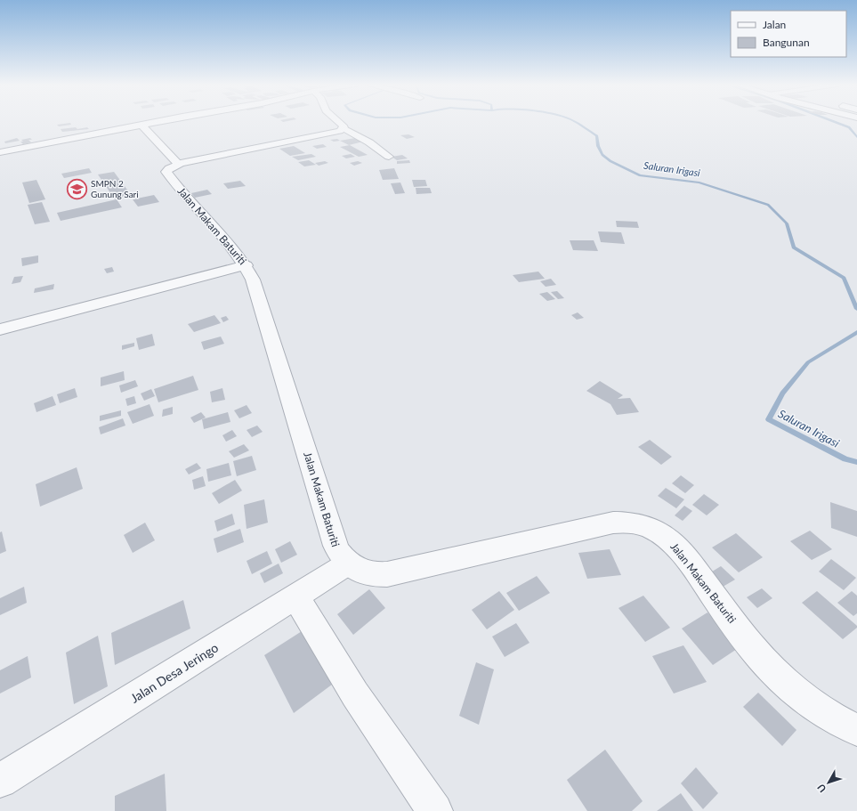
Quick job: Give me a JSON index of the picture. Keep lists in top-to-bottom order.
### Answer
{
  "streets": {
    "street": ["Jalan Makam Baturiti", "Jalan Desa Jeringo"]
  },
  "crossings": [
    ["Jalan Makam Baturiti", "Jalan Desa Jeringo"]
  ],
  "water": ["Saluran Irigasi"],
  "places": {
    "school or university": ["SMPN 2 Gunung Sari"]
  },
  "legend": ["Jalan", "Bangunan"],
  "north": "bottom left"
}
